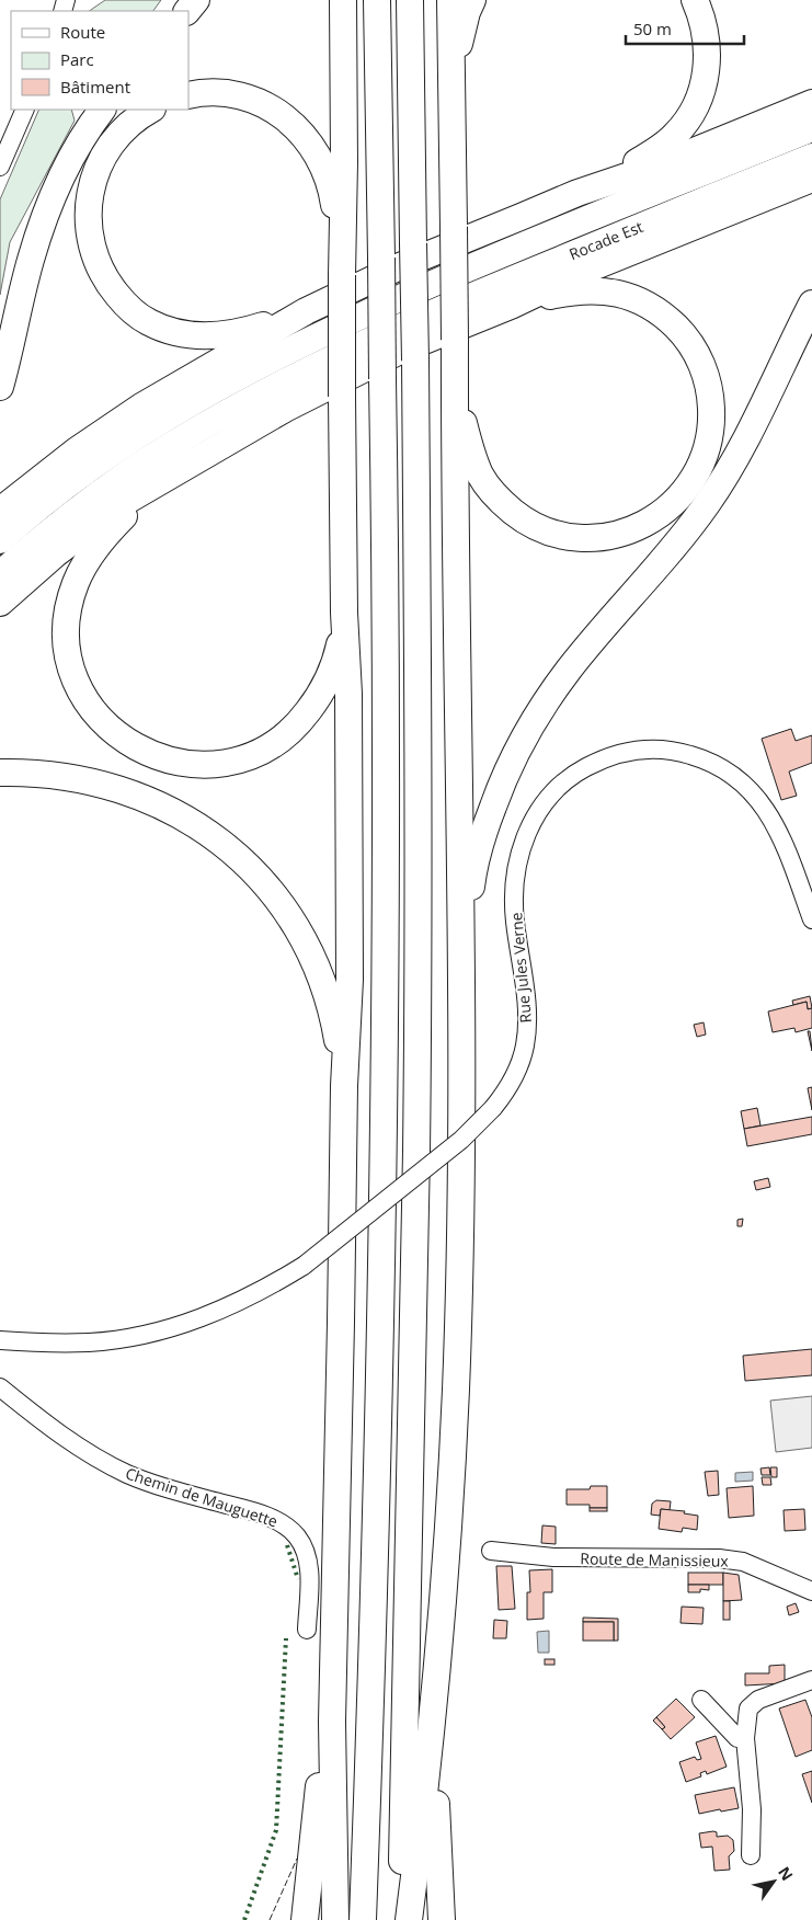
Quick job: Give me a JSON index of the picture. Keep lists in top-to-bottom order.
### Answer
{
  "streets": {
    "highway": ["Rocade Est"],
    "street": ["Rue Jules Verne", "Chemin de Mauguette", "Route de Manissieux"]
  },
  "legend": ["Route", "Parc", "Bâtiment"],
  "scale_bar": "50 m",
  "north": "top right"
}
